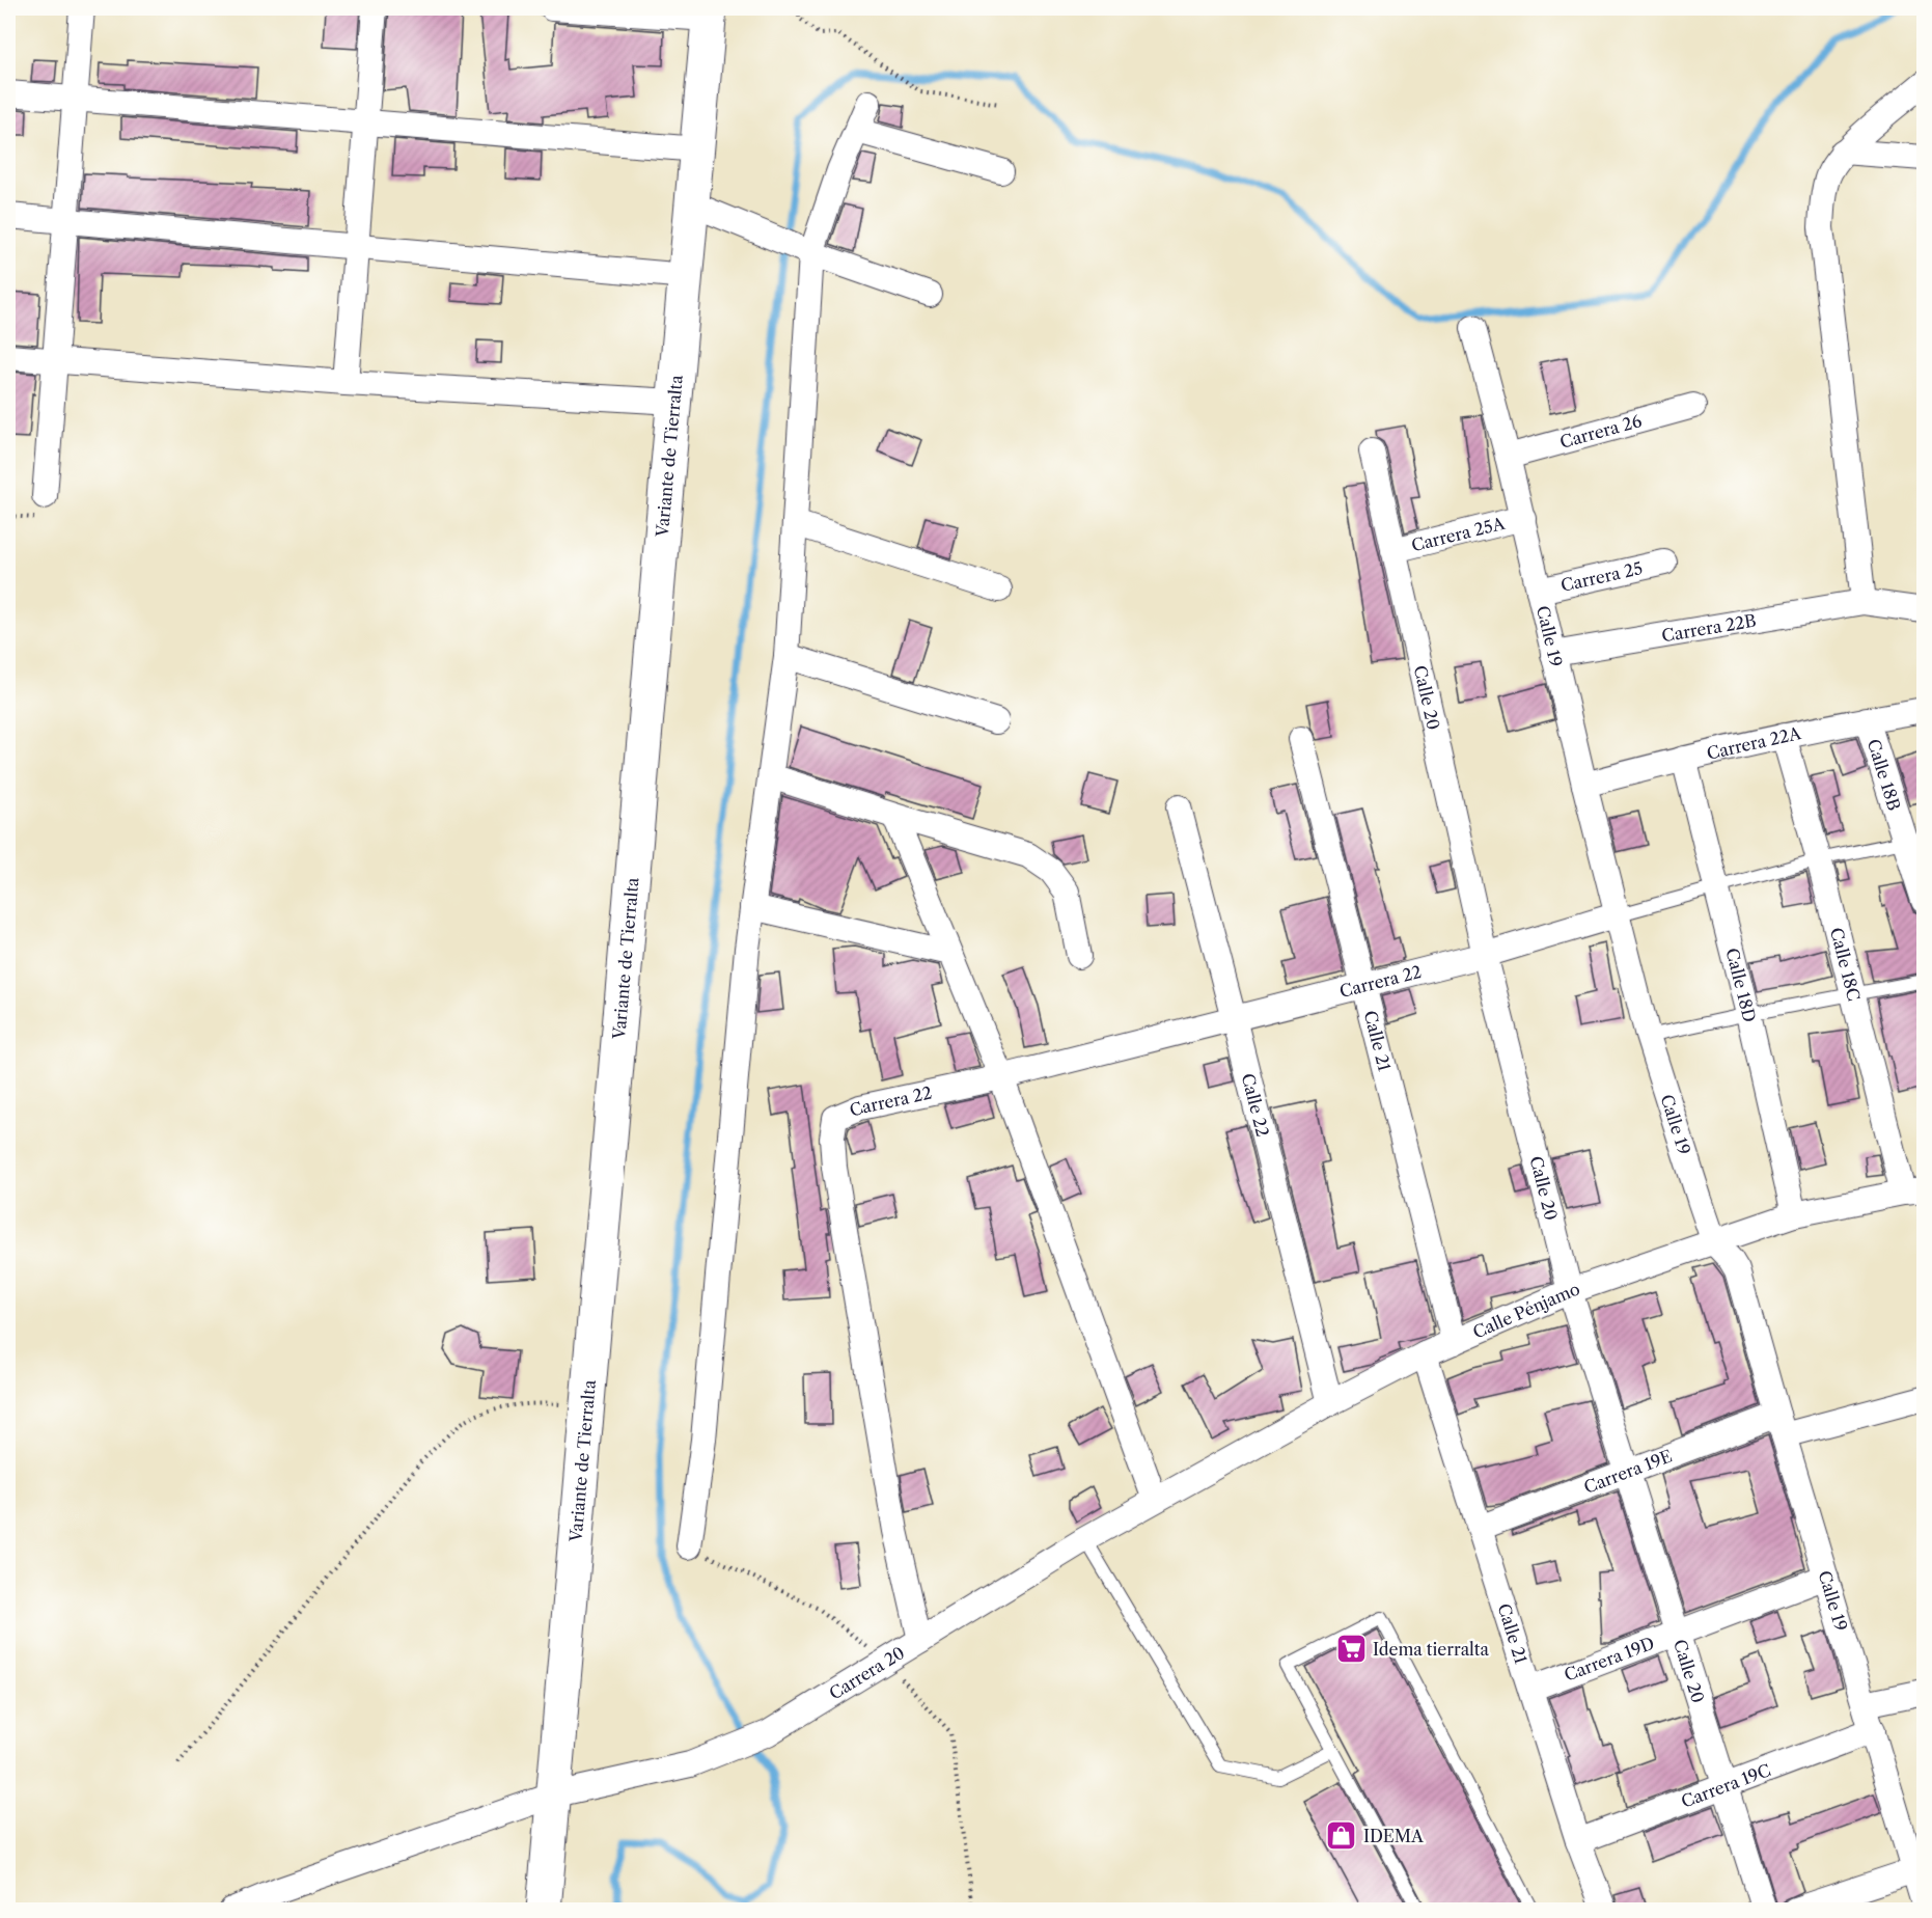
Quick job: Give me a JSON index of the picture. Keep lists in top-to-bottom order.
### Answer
{
  "streets": {
    "main road": ["Variante de Tierralta"],
    "street": [
      "Carrera 26",
      "Carrera 25A",
      "Carrera 25",
      "Carrera 22B",
      "Calle 19",
      "Calle 20",
      "Carrera 22A",
      "Calle 18B",
      "Calle 18C",
      "Carrera 22",
      "Calle 18D",
      "Calle 21",
      "Calle 22",
      "Calle Pénjamo",
      "Carrera 19E",
      "Carrera 19D",
      "Carrera 20",
      "Carrera 19C"
    ]
  },
  "crossings": [
    ["Carrera 26", "Calle 19"],
    ["Variante de Tierralta", "Carrera 20"],
    ["Carrera 25A", "Calle 19"],
    ["Carrera 25A", "Calle 20"],
    ["Carrera 25", "Calle 19"],
    ["Carrera 22B", "Calle 19"],
    ["Calle 19", "Carrera 22A"],
    ["Calle 19", "Carrera 22"],
    ["Calle 19", "Calle Pénjamo"],
    ["Calle 19", "Carrera 19E"],
    ["Calle 19", "Carrera 19D"],
    ["Calle 19", "Carrera 19C"],
    ["Calle 20", "Carrera 22"],
    ["Calle 20", "Calle Pénjamo"],
    ["Calle 20", "Carrera 19E"],
    ["Calle 20", "Carrera 19D"],
    ["Calle 20", "Carrera 19C"],
    ["Carrera 22A", "Calle 18B"],
    ["Carrera 22A", "Calle 18C"],
    ["Carrera 22A", "Calle 18D"],
    ["Calle 18B", "Carrera 22"],
    ["Calle 18C", "Carrera 22"],
    ["Calle 18C", "Calle Pénjamo"],
    ["Carrera 22", "Calle 18D"],
    ["Carrera 22", "Calle 21"],
    ["Carrera 22", "Calle 22"],
    ["Carrera 22", "Carrera 20"],
    ["Calle 18D", "Calle Pénjamo"],
    ["Calle 21", "Calle Pénjamo"],
    ["Calle 21", "Carrera 19E"],
    ["Calle 21", "Carrera 19D"],
    ["Calle 21", "Carrera 19C"],
    ["Calle 22", "Calle Pénjamo"],
    ["Calle Pénjamo", "Carrera 20"]
  ],
  "places": {
    "supermarket": ["Idema tierralta"],
    "shop": ["IDEMA"]
  }
}
